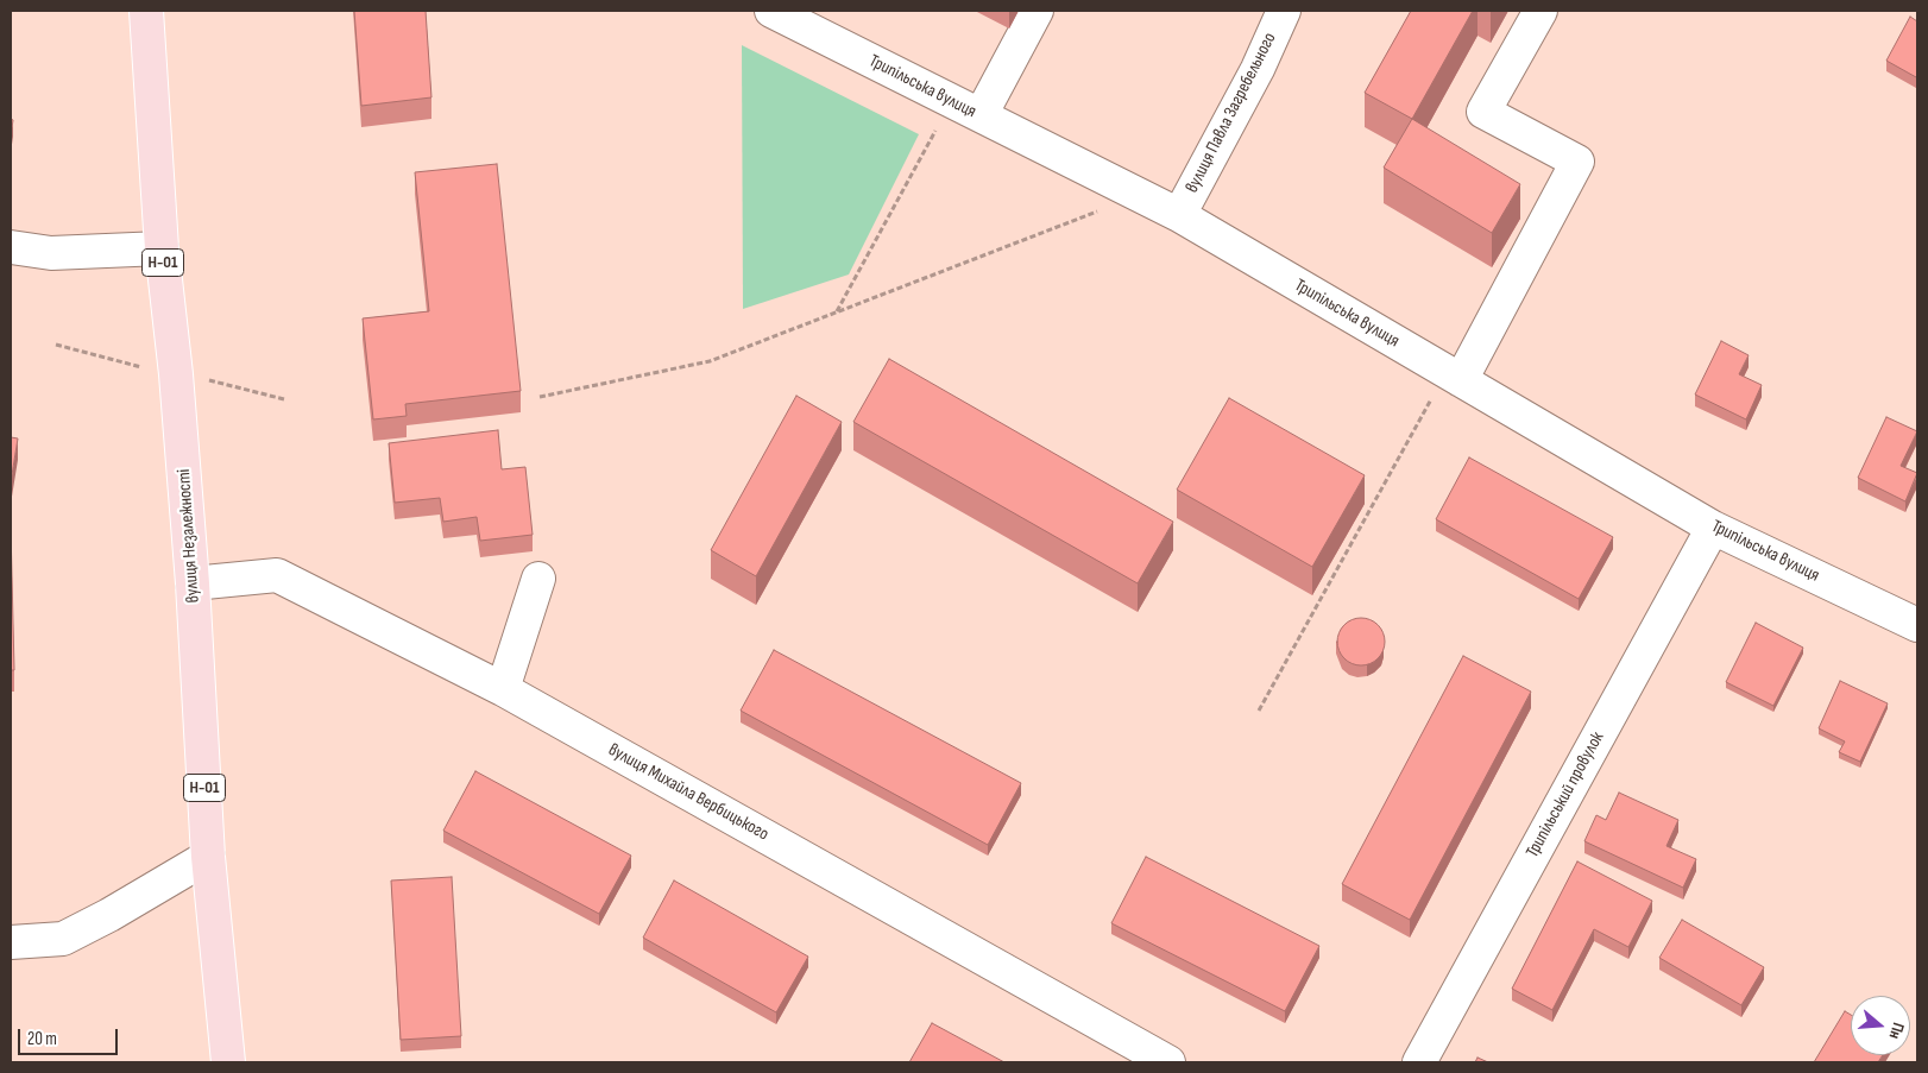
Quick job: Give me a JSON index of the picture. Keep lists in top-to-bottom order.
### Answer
{
  "streets": {
    "main road": ["Н-01", "вулиця Незалежності"],
    "street": [
      "Трипільська вулиця",
      "вулиця Павла Загребельного",
      "вулиця Михайла Вербицького",
      "Трипільський провулок"
    ]
  },
  "crossings": [
    ["Трипільська вулиця", "вулиця Павла Загребельного"],
    ["Трипільська вулиця", "Трипільський провулок"],
    ["вулиця Незалежності", "вулиця Михайла Вербицького"]
  ],
  "scale_bar": "20 m",
  "north": "right"
}
